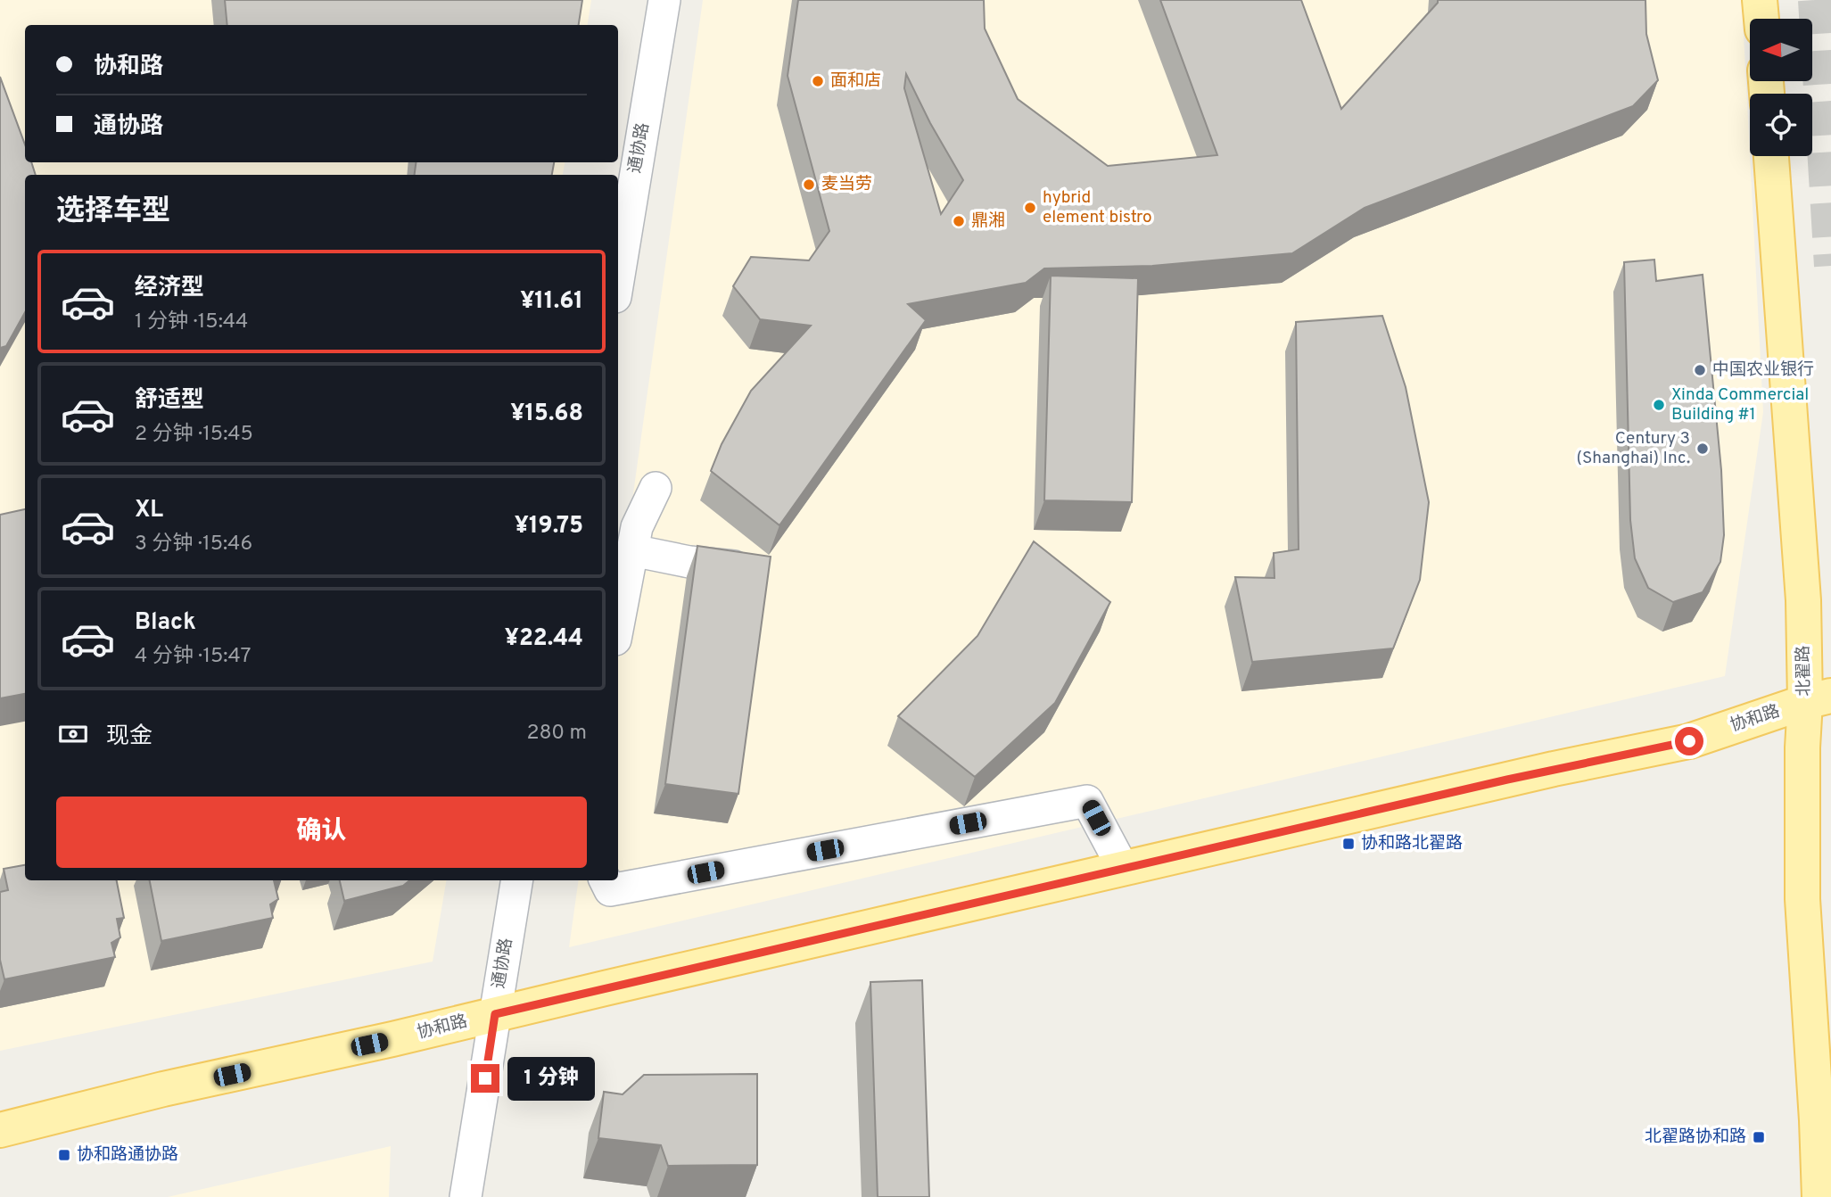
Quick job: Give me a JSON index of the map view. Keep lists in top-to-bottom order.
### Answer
{
  "streets": {
    "main road": ["北翟路", "协和路"],
    "street": ["通协路"]
  },
  "crossings": [
    ["通协路", "协和路"],
    ["北翟路", "协和路"]
  ],
  "places": {
    "other": [
      "面和店",
      "麦当劳",
      "hybrid element bistro",
      "鼎湘",
      "中国农业银行",
      "Xinda Commercial Building #1",
      "Century 3 (Shanghai) Inc."
    ],
    "transit": ["协和路北翟路", "北翟路协和路", "协和路通协路"]
  },
  "north": "left",
  "page": {
    "banner": ["协和路", "通协路"],
    "heading": "选择车型",
    "list": [
      {
        "name": "经济型",
        "note": "1 分钟 · 15:44",
        "value": "¥11.61"
      },
      {
        "name": "舒适型",
        "note": "2 分钟 · 15:45",
        "value": "¥15.68"
      },
      {
        "name": "XL",
        "note": "3 分钟 · 15:46",
        "value": "¥19.75"
      },
      {
        "name": "Black",
        "note": "4 分钟 · 15:47",
        "value": "¥22.44"
      }
    ],
    "pay": ["现金", "280 m"],
    "buttons": "确认",
    "bubble": "1 分钟"
  }
}
